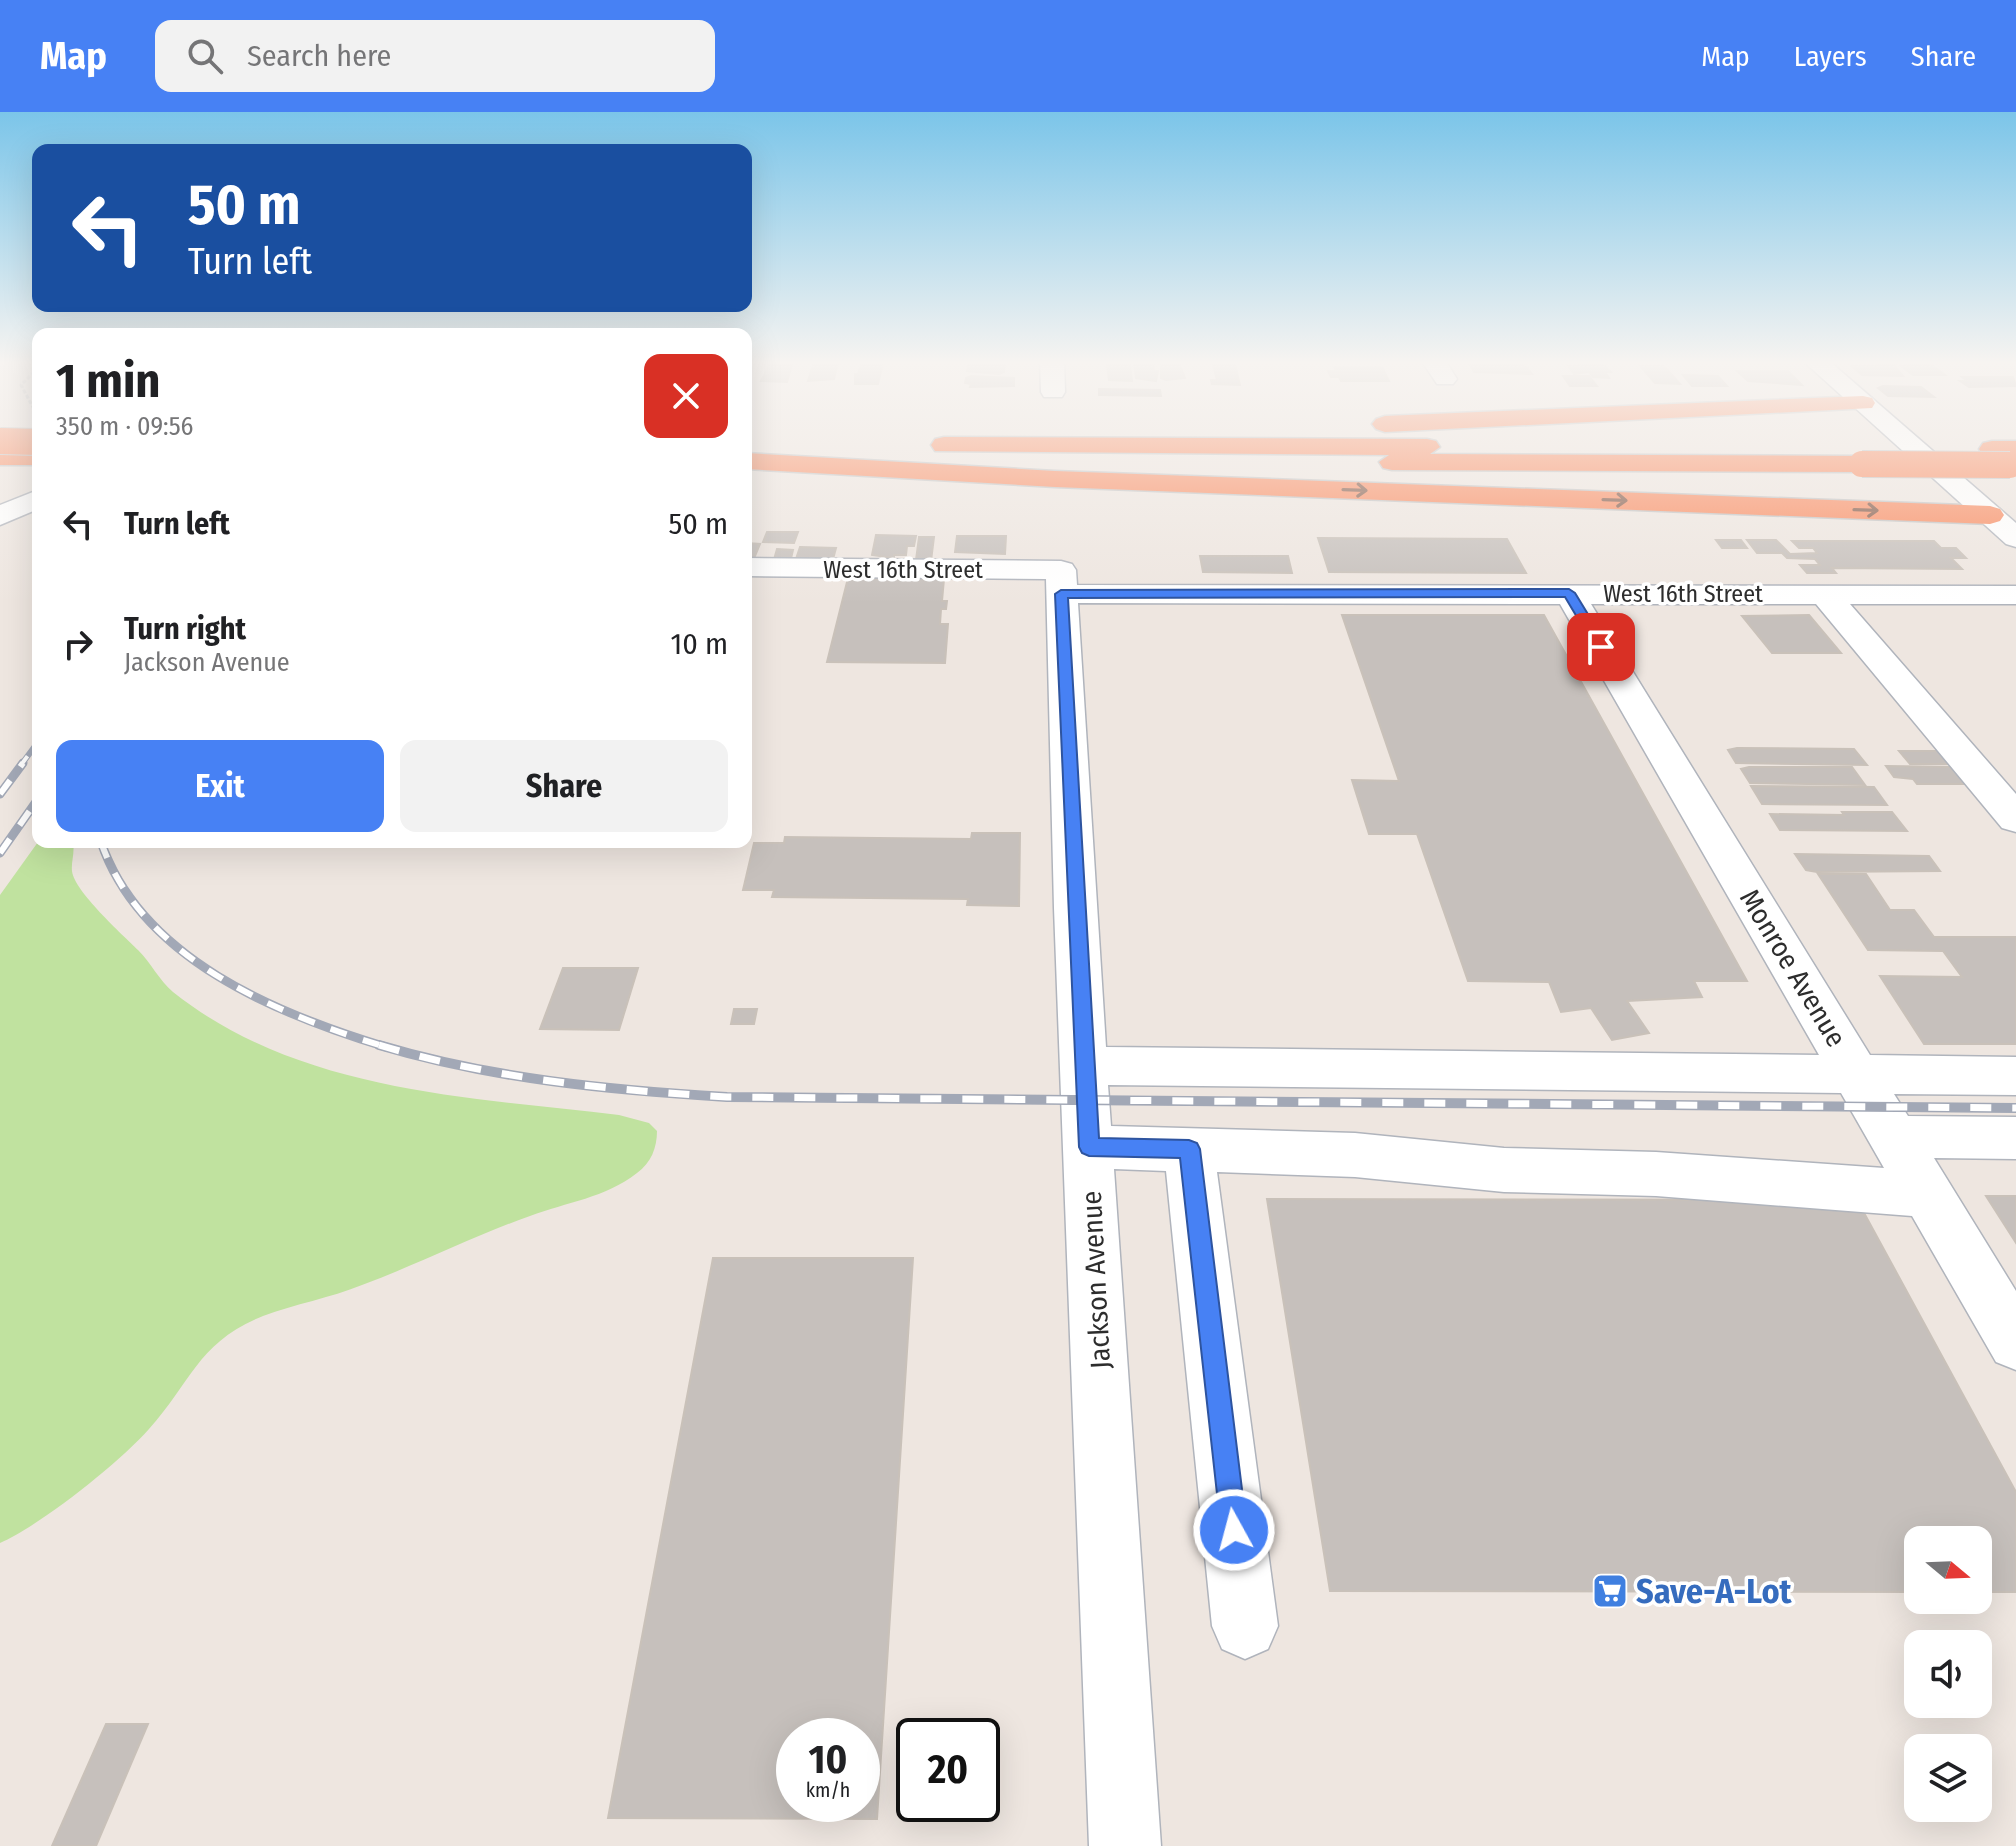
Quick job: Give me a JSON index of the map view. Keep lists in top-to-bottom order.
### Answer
{
  "streets": {
    "street": ["West 16th Street", "Monroe Avenue", "Jackson Avenue"]
  },
  "crossings": [
    ["West 16th Street", "Monroe Avenue"],
    ["West 16th Street", "Jackson Avenue"]
  ],
  "places": {
    "supermarket": ["Save-A-Lot"]
  },
  "north": "right",
  "page": {
    "header": "Map",
    "search": "Search here",
    "nav": ["Map", "Layers", "Share"],
    "turn": ["50 m", "Turn left"],
    "heading": ["1 min", "350 m · 09:56"],
    "list": [
      {
        "name": "Turn left",
        "value": "50 m"
      },
      {
        "name": "Turn right",
        "note": "Jackson Avenue",
        "value": "10 m"
      }
    ],
    "buttons": ["Exit", "Share"],
    "speed": "10 km/h",
    "limit": "20"
  }
}
